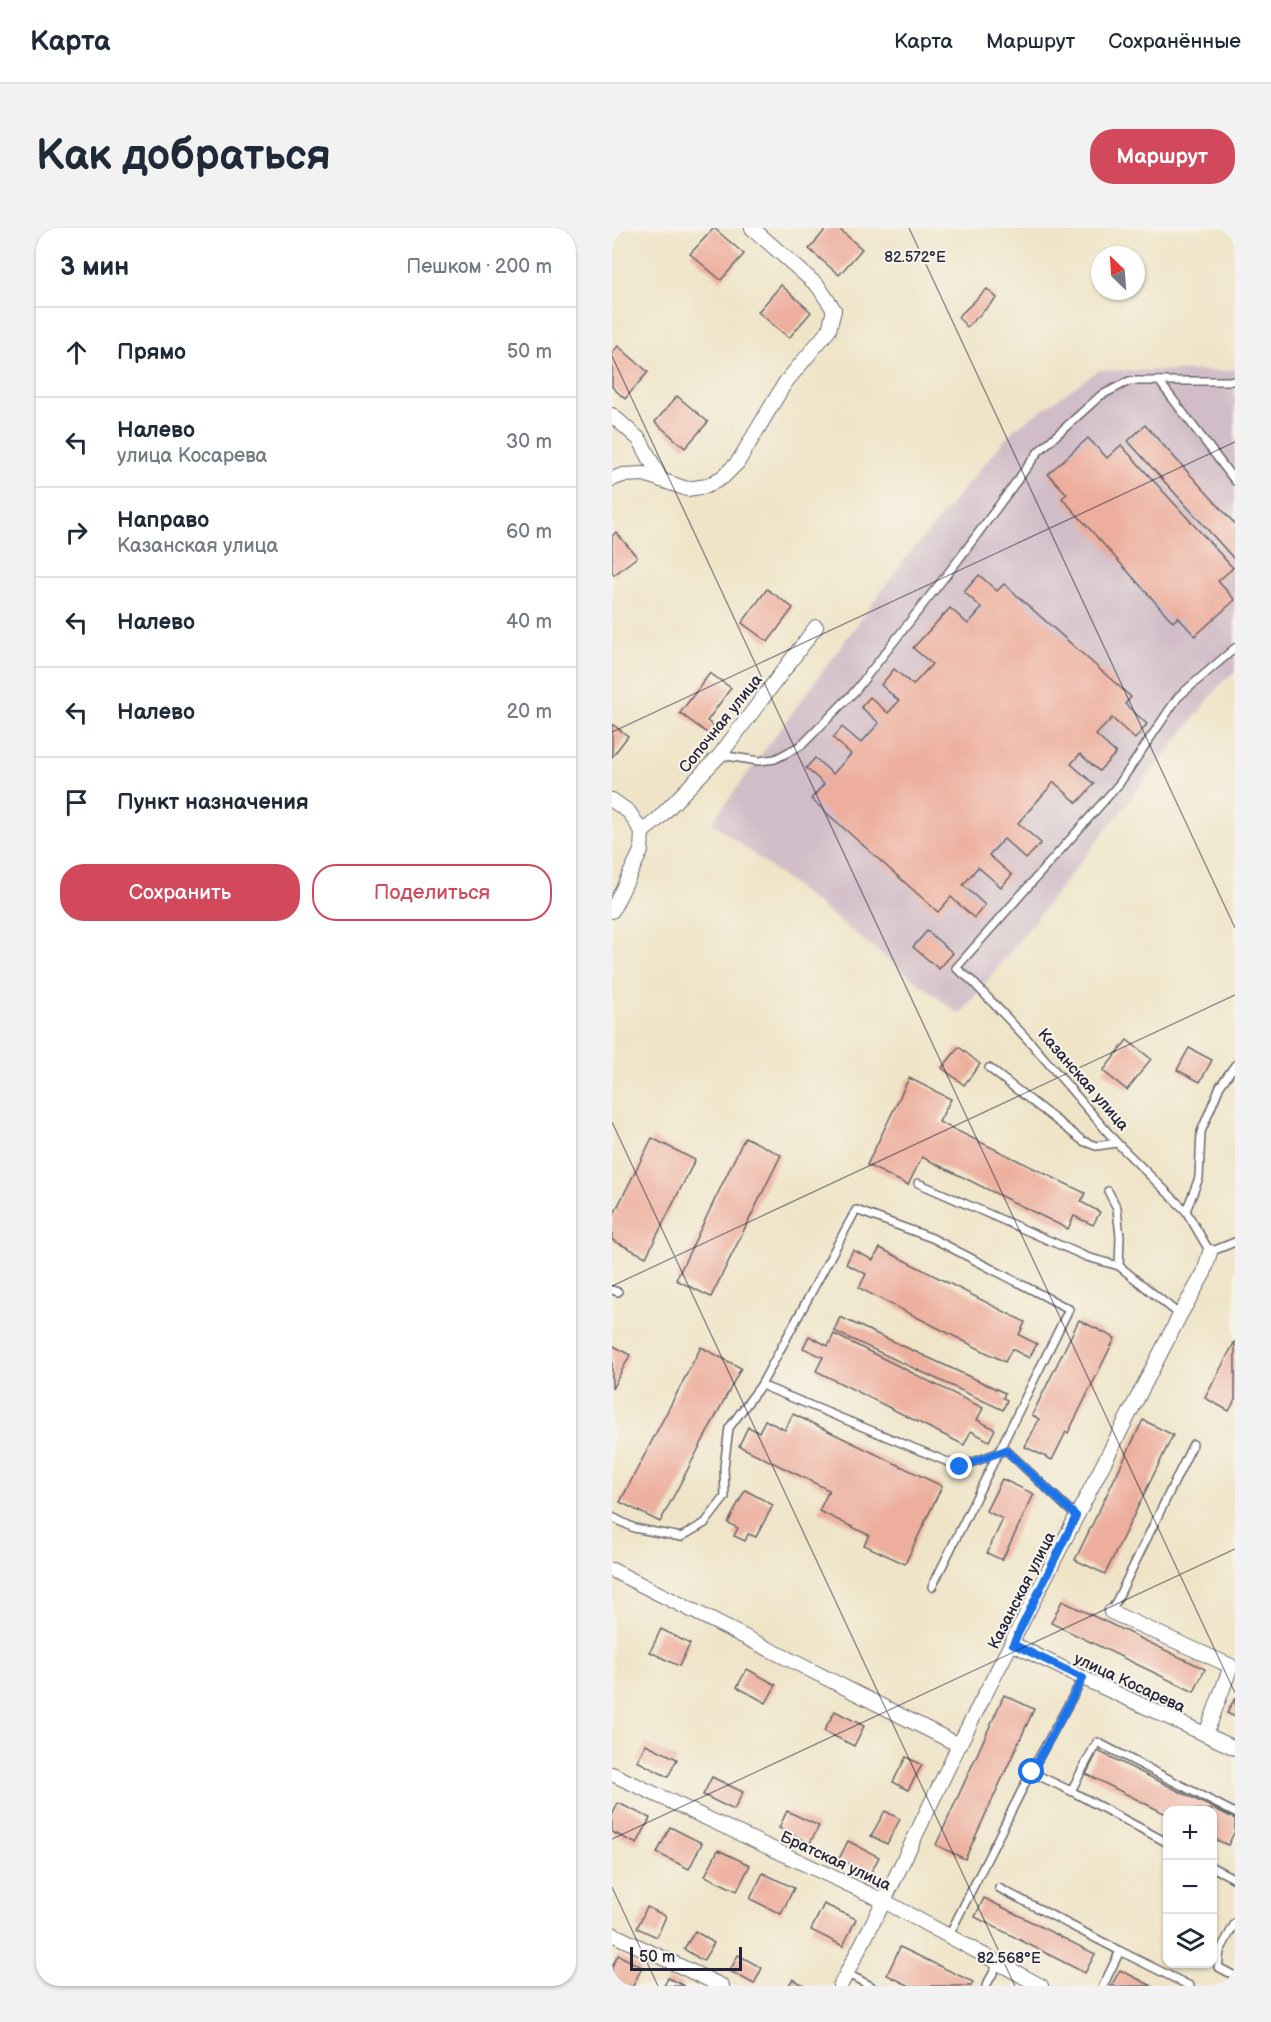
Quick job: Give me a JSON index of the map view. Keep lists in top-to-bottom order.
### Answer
{
  "streets": {
    "street": [
      "Сопочная улица",
      "Казанская улица",
      "улица Косарева",
      "Братская улица"
    ]
  },
  "crossings": [
    ["Казанская улица", "улица Косарева"],
    ["Казанская улица", "Братская улица"]
  ],
  "scale_bar": "50 m",
  "north": "top left",
  "page": {
    "header": "Карта",
    "nav": ["Карта", "Маршрут", "Сохранённые"],
    "buttons": [
      "Маршрут",
      ["Сохранить", "Поделиться"]
    ],
    "title": "Как добраться",
    "heading": ["3 мин", "Пешком · 200 m"],
    "list": [
      ["Прямо", "50 m"],
      ["Налево", "улица Косарева", "30 m"],
      ["Направо", "Казанская улица", "60 m"],
      ["Налево", "40 m"],
      ["Налево", "20 m"],
      "Пункт назначения"
    ],
    "map_buttons": ["+", "−"],
    "scale": "50 m"
  },
  "coordinates": ["82.572°E", "82.568°E"]
}
